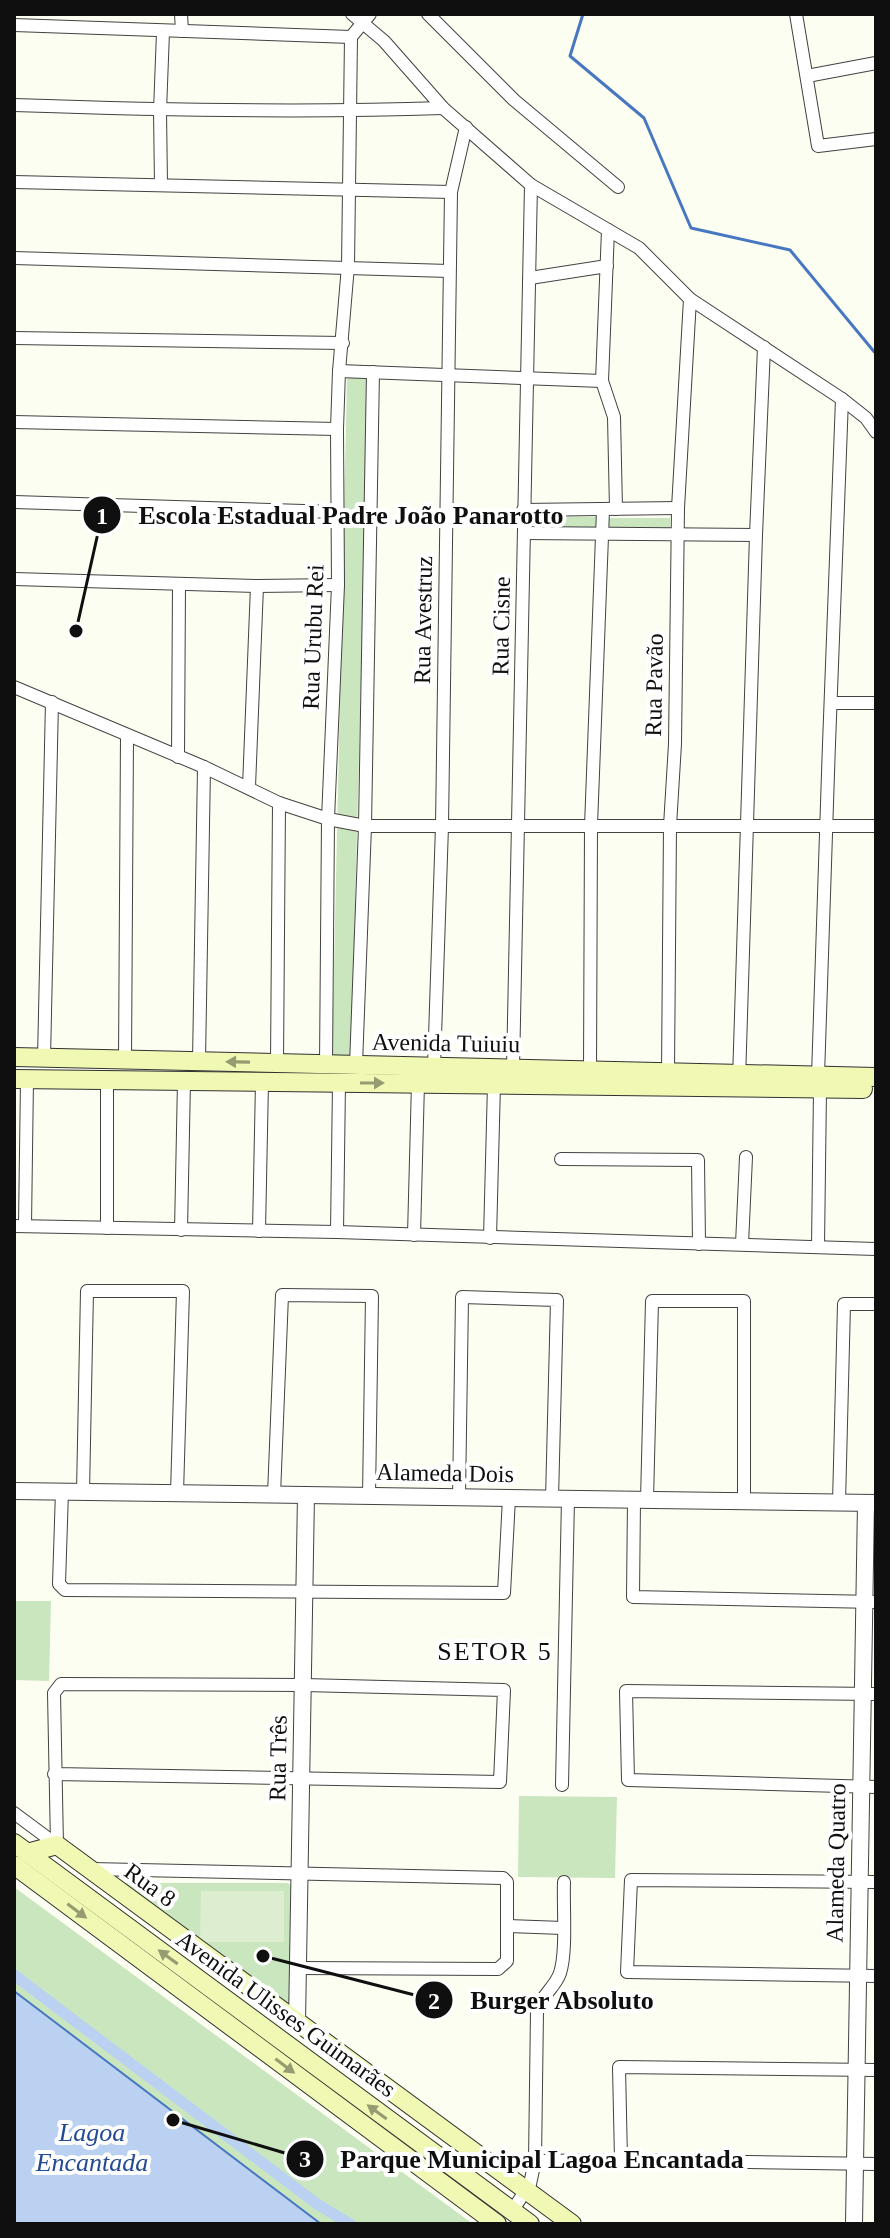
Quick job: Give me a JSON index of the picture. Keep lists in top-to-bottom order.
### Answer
{
  "streets": {
    "main road": ["Avenida Tuiuiu", "Rua 8", "Avenida Ulisses Guimarães"],
    "street": [
      "Rua Avestruz",
      "Rua Cisne",
      "Rua Urubu Rei",
      "Rua Pavão",
      "Alameda Dois",
      "Rua Três",
      "Alameda Quatro"
    ]
  },
  "crossings": [
    ["Rua Avestruz", "Avenida Tuiuiu"],
    ["Rua Cisne", "Avenida Tuiuiu"],
    ["Rua Urubu Rei", "Avenida Tuiuiu"],
    ["Rua Pavão", "Avenida Tuiuiu"],
    ["Alameda Dois", "Rua Três"],
    ["Alameda Dois", "Alameda Quatro"],
    ["Rua Três", "Rua 8"]
  ],
  "districts": ["SETOR 5"],
  "water": ["Lagoa Encantada"],
  "places": ["Escola Estadual Padre João Panarotto", "Burger Absoluto", "Parque Municipal Lagoa Encantada"]
}
